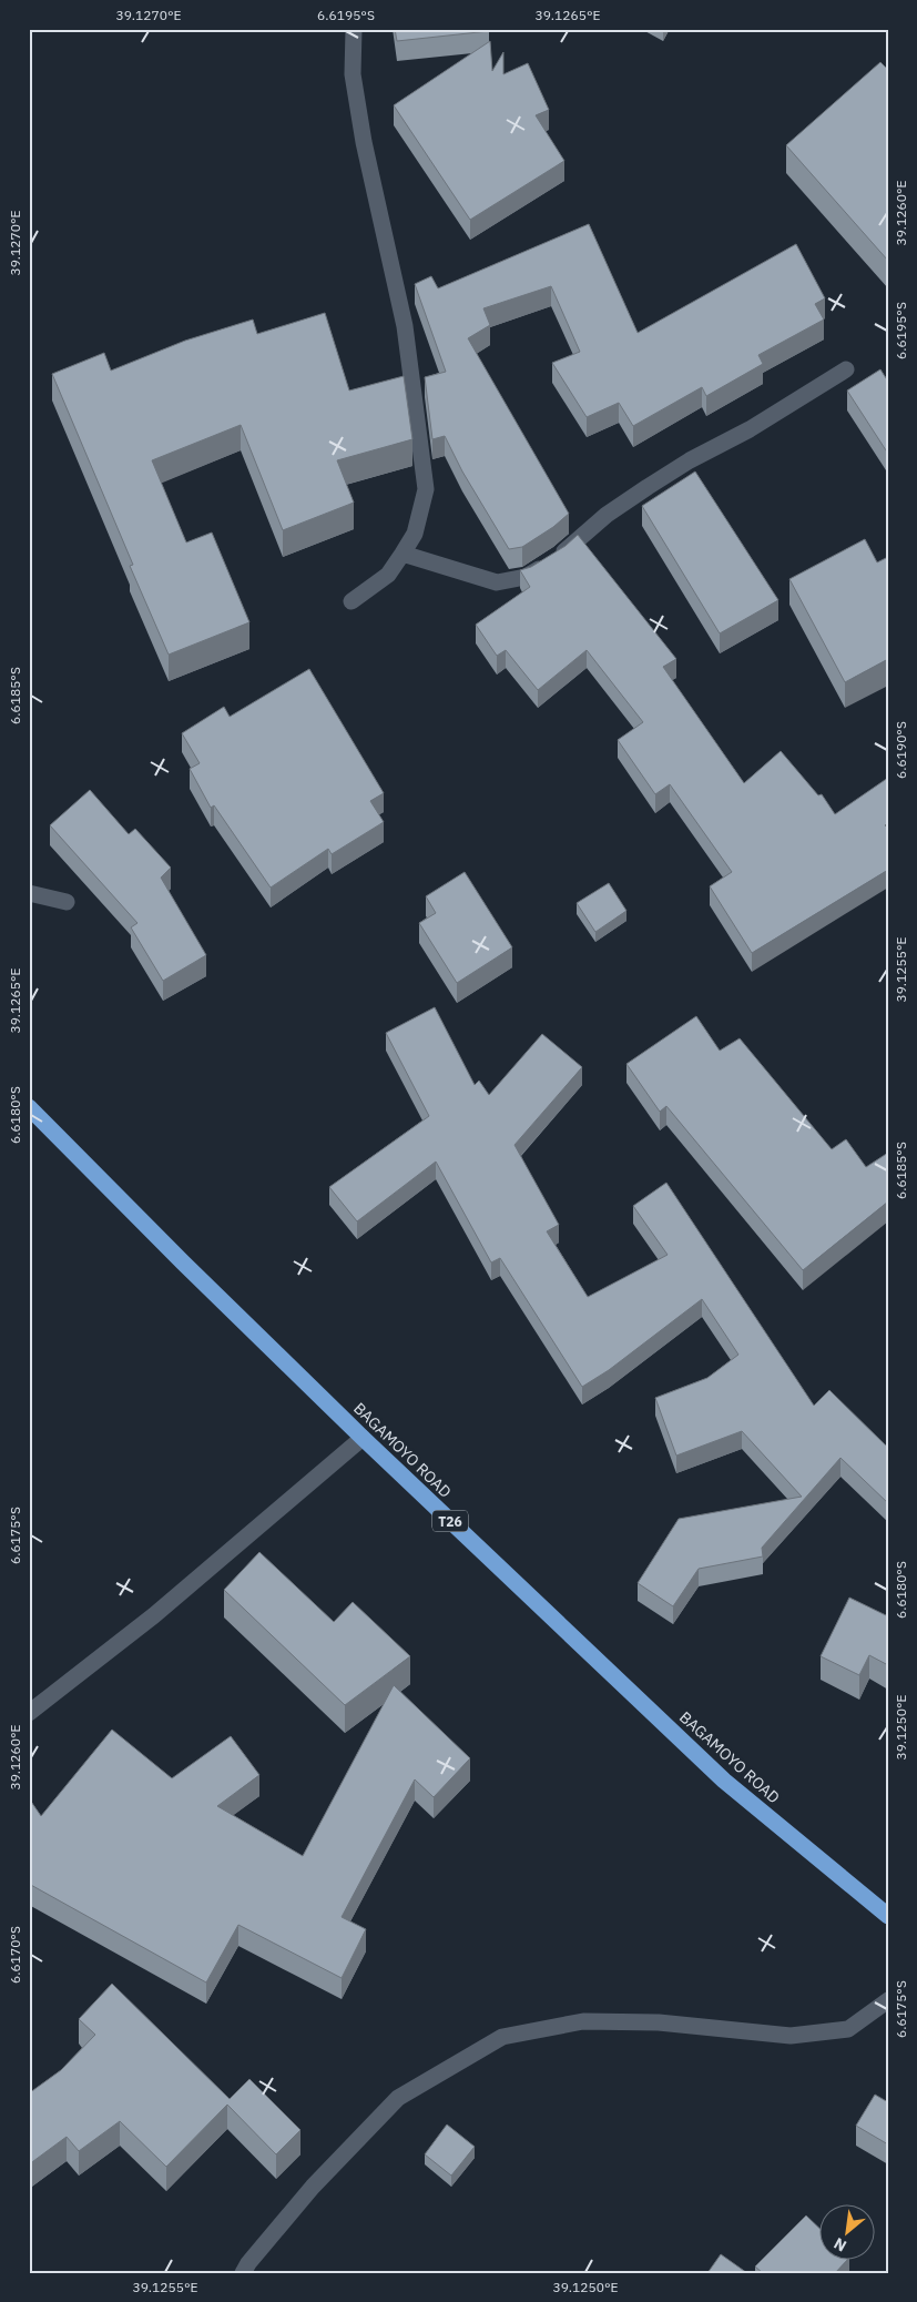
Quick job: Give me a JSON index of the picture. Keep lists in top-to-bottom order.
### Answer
{
  "streets": {
    "highway": ["BAGAMOYO ROAD", "T26"]
  },
  "north": "bottom left",
  "coordinates": [
    "39.1270°E",
    "6.6195°S",
    "39.1265°E",
    "39.1260°E",
    "6.6185°S",
    "6.6190°S",
    "39.1255°E",
    "6.6180°S",
    "6.6175°S",
    "39.1250°E",
    "6.6170°S"
  ]
}
